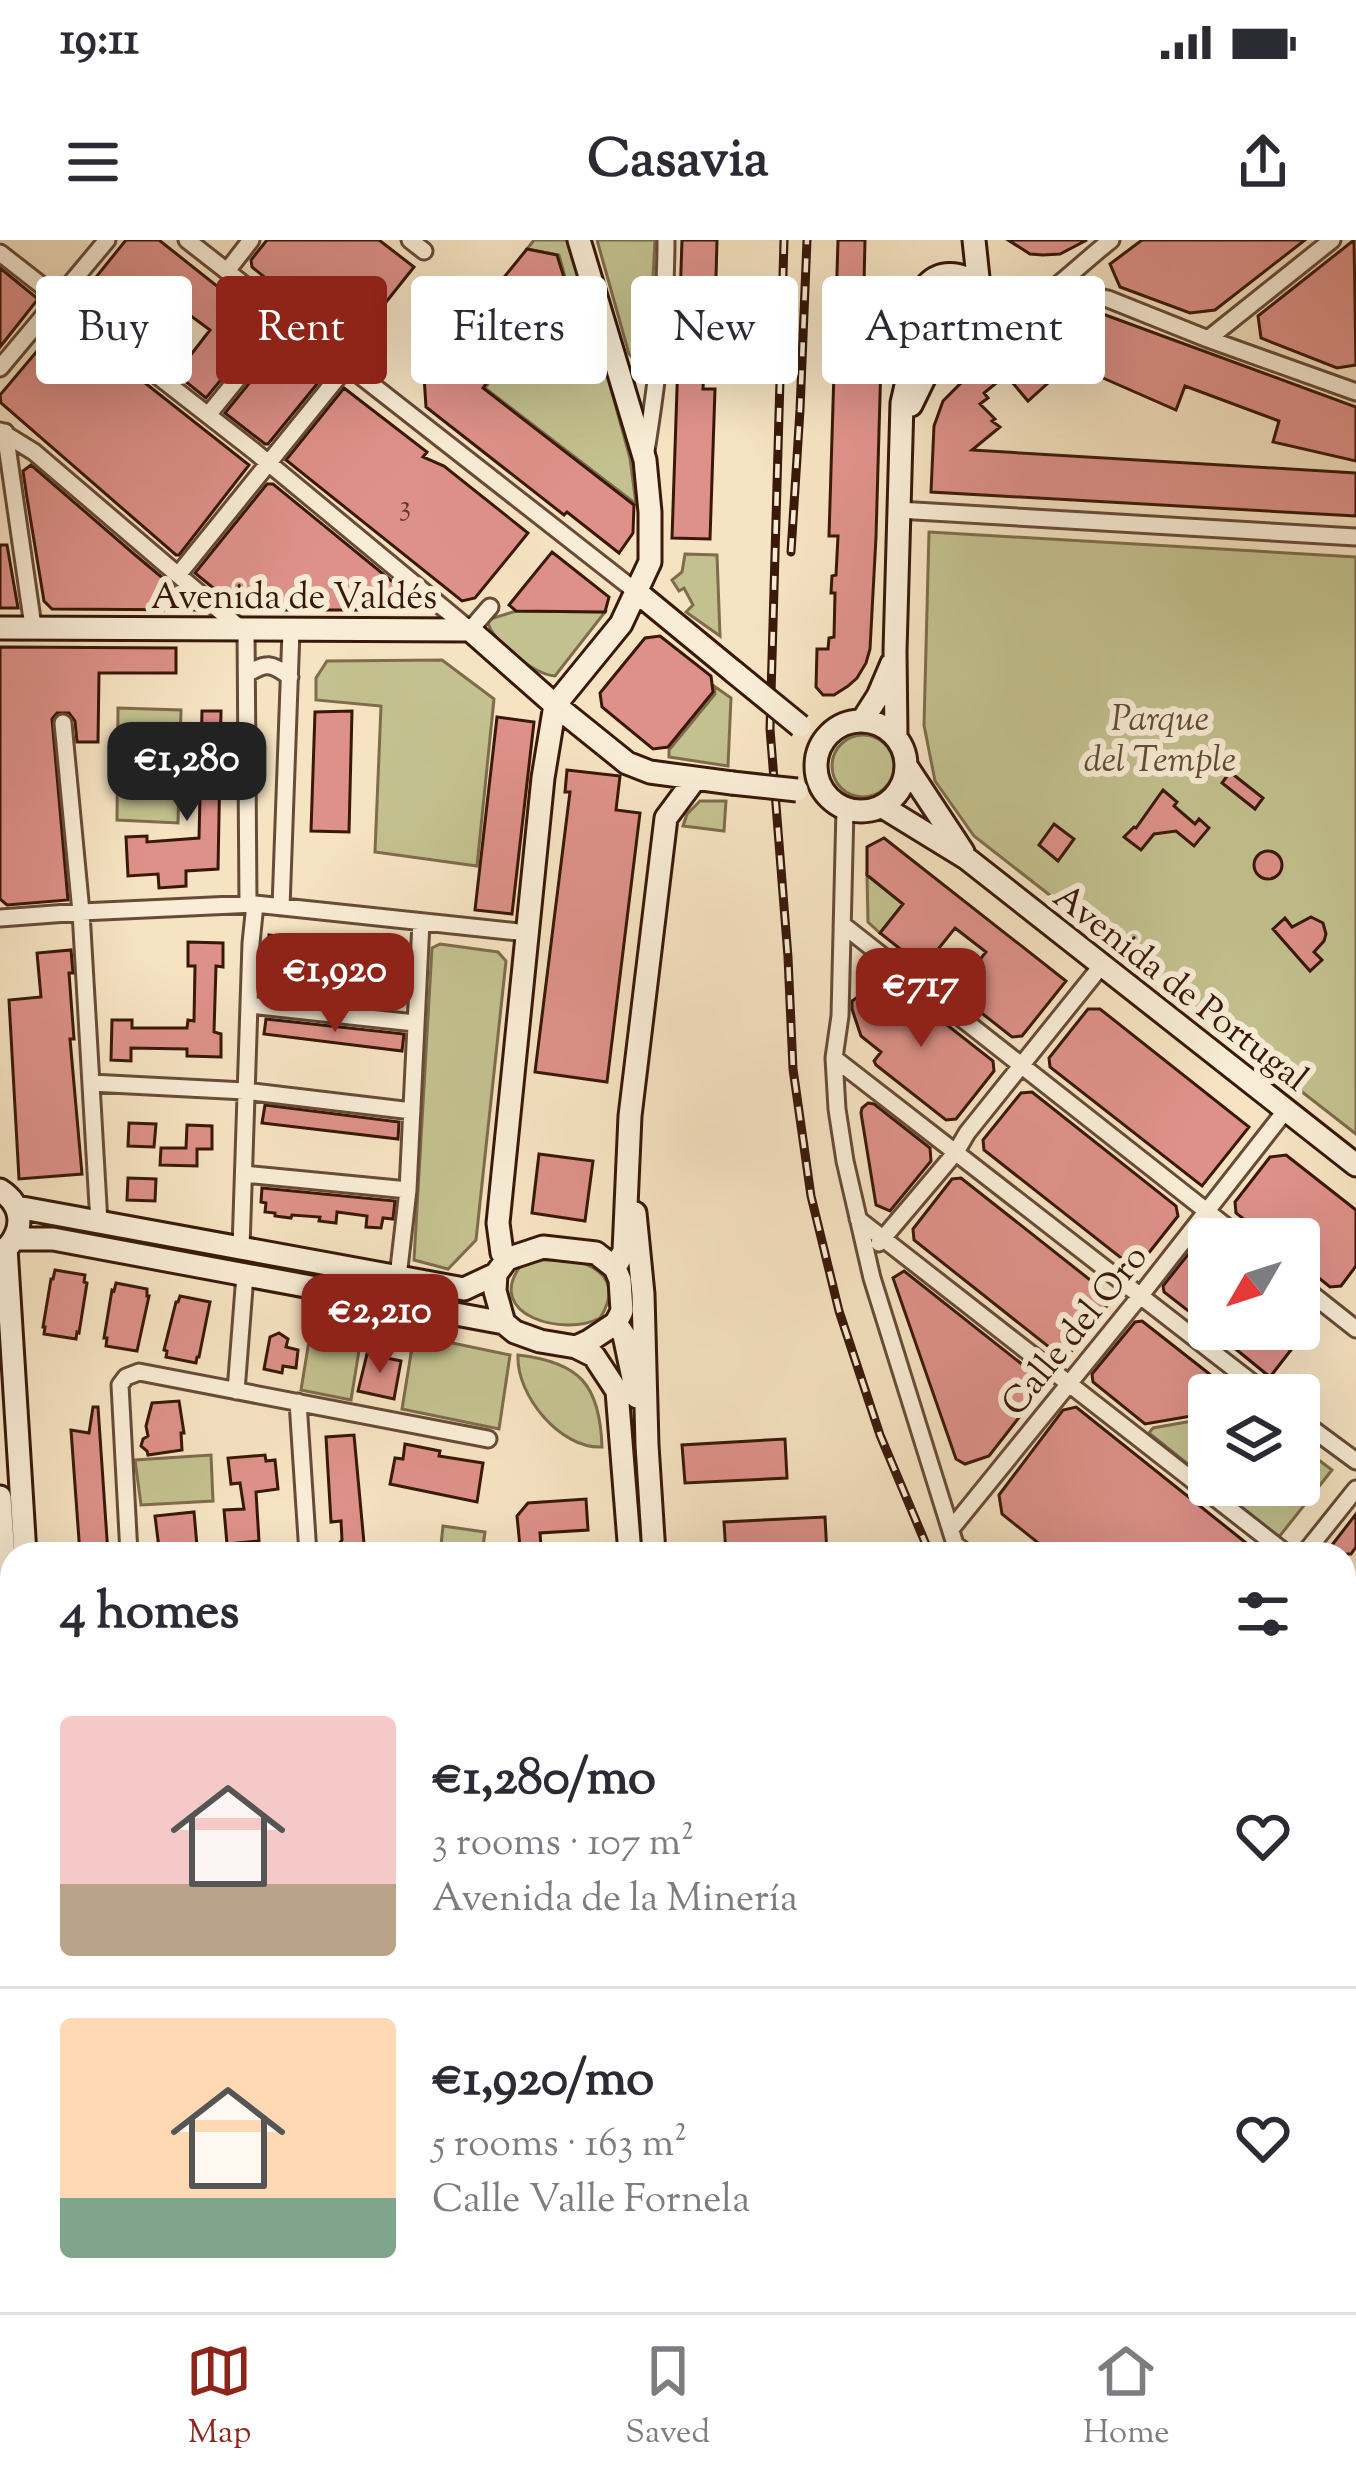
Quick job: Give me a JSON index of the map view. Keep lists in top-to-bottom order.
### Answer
{
  "streets": {
    "main road": ["Avenida de Valdés", "Avenida de Portugal"],
    "street": ["Calle del Oro"]
  },
  "crossings": [
    ["Avenida de Valdés", "Avenida de Portugal"],
    ["Avenida de Portugal", "Calle del Oro"]
  ],
  "parks": ["Parque del Temple"],
  "house_numbers": ["3"],
  "north": "bottom left",
  "page": {
    "status": "19:11",
    "header": "Casavia",
    "chip": [
      "Buy",
      "Rent",
      "Filters",
      "New",
      "Apartment"
    ],
    "price": [
      "€1,280",
      "€1,920",
      "€717",
      "€2,210"
    ],
    "heading": "4 homes",
    "list": [
      {
        "name": "€1,280/mo",
        "note": "3 rooms · 107 m² · Avenida de la Minería"
      },
      {
        "name": "€1,920/mo",
        "note": "5 rooms · 163 m² · Calle Valle Fornela"
      }
    ],
    "tabs": ["Map", "Saved", "Home"]
  }
}
